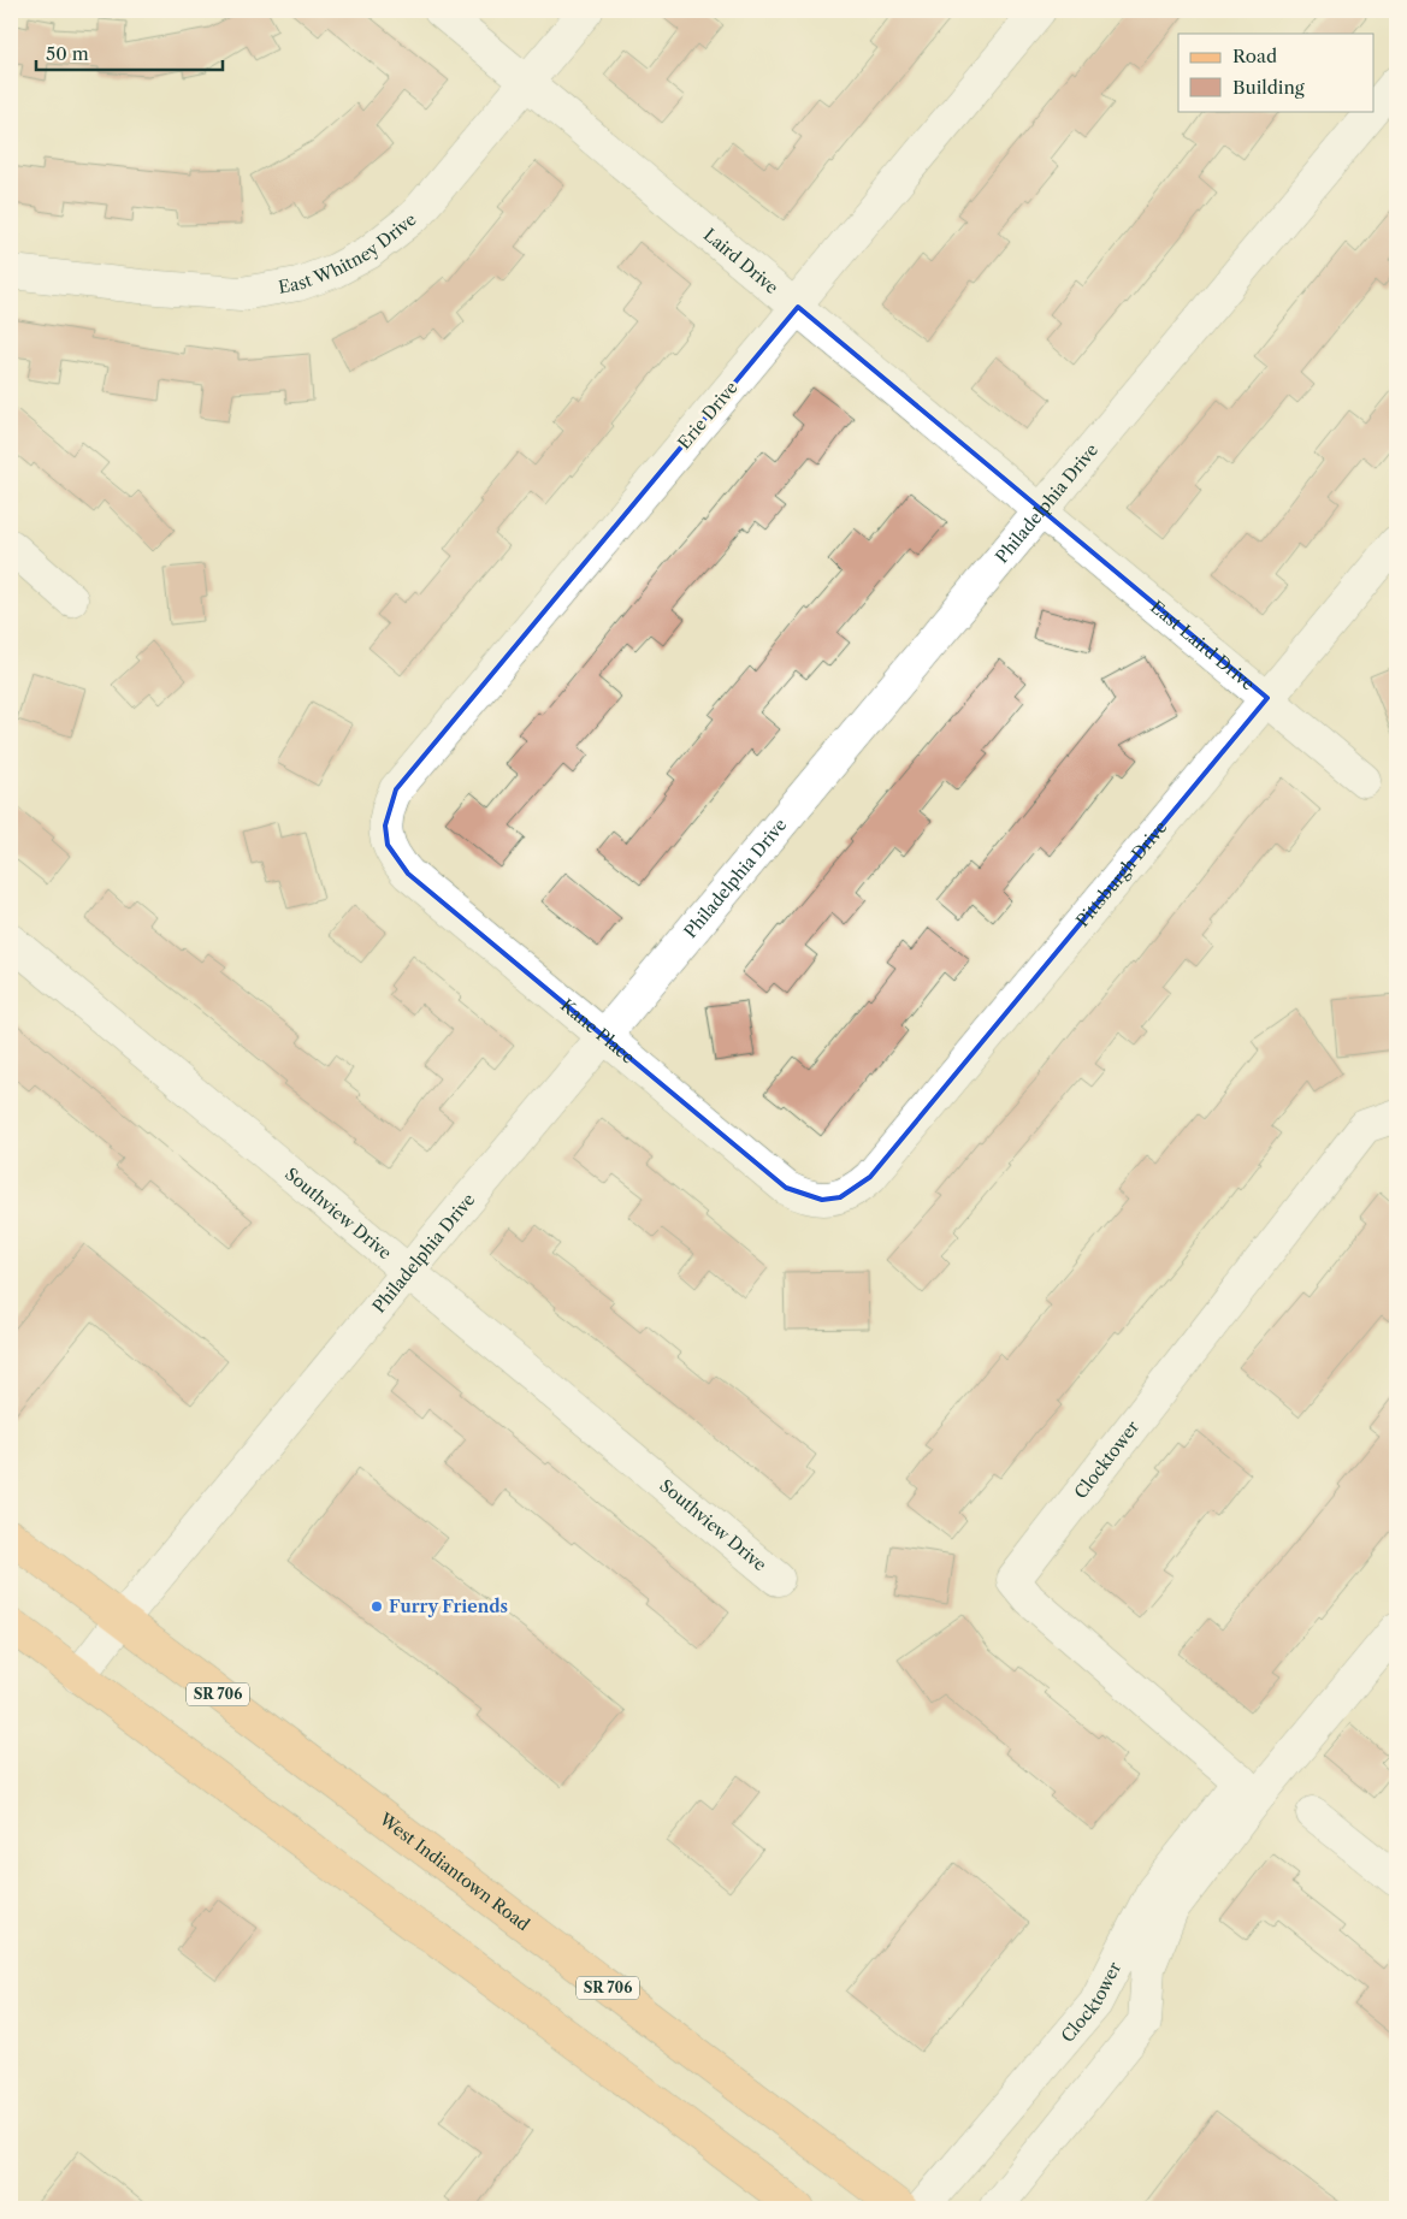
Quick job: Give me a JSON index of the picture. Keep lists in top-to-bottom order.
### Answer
{
  "streets": {
    "main road": ["SR 706", "West Indiantown Road"],
    "street": [
      "East Whitney Drive",
      "Laird Drive",
      "Erie Drive",
      "Philadelphia Drive",
      "East Laird Drive",
      "Pittsburgh Drive",
      "Kane Place",
      "Southview Drive",
      "Clocktower"
    ]
  },
  "crossings": [
    ["East Whitney Drive", "Laird Drive"],
    ["Laird Drive", "Erie Drive"],
    ["Laird Drive", "Philadelphia Drive"],
    ["Laird Drive", "East Laird Drive"],
    ["Erie Drive", "Kane Place"],
    ["Philadelphia Drive", "East Laird Drive"],
    ["Philadelphia Drive", "Kane Place"],
    ["Philadelphia Drive", "Southview Drive"],
    ["Philadelphia Drive", "West Indiantown Road"],
    ["East Laird Drive", "Pittsburgh Drive"],
    ["Pittsburgh Drive", "Kane Place"]
  ],
  "places": ["Furry Friends"],
  "legend": ["Road", "Building"],
  "scale_bar": "50 m"
}
